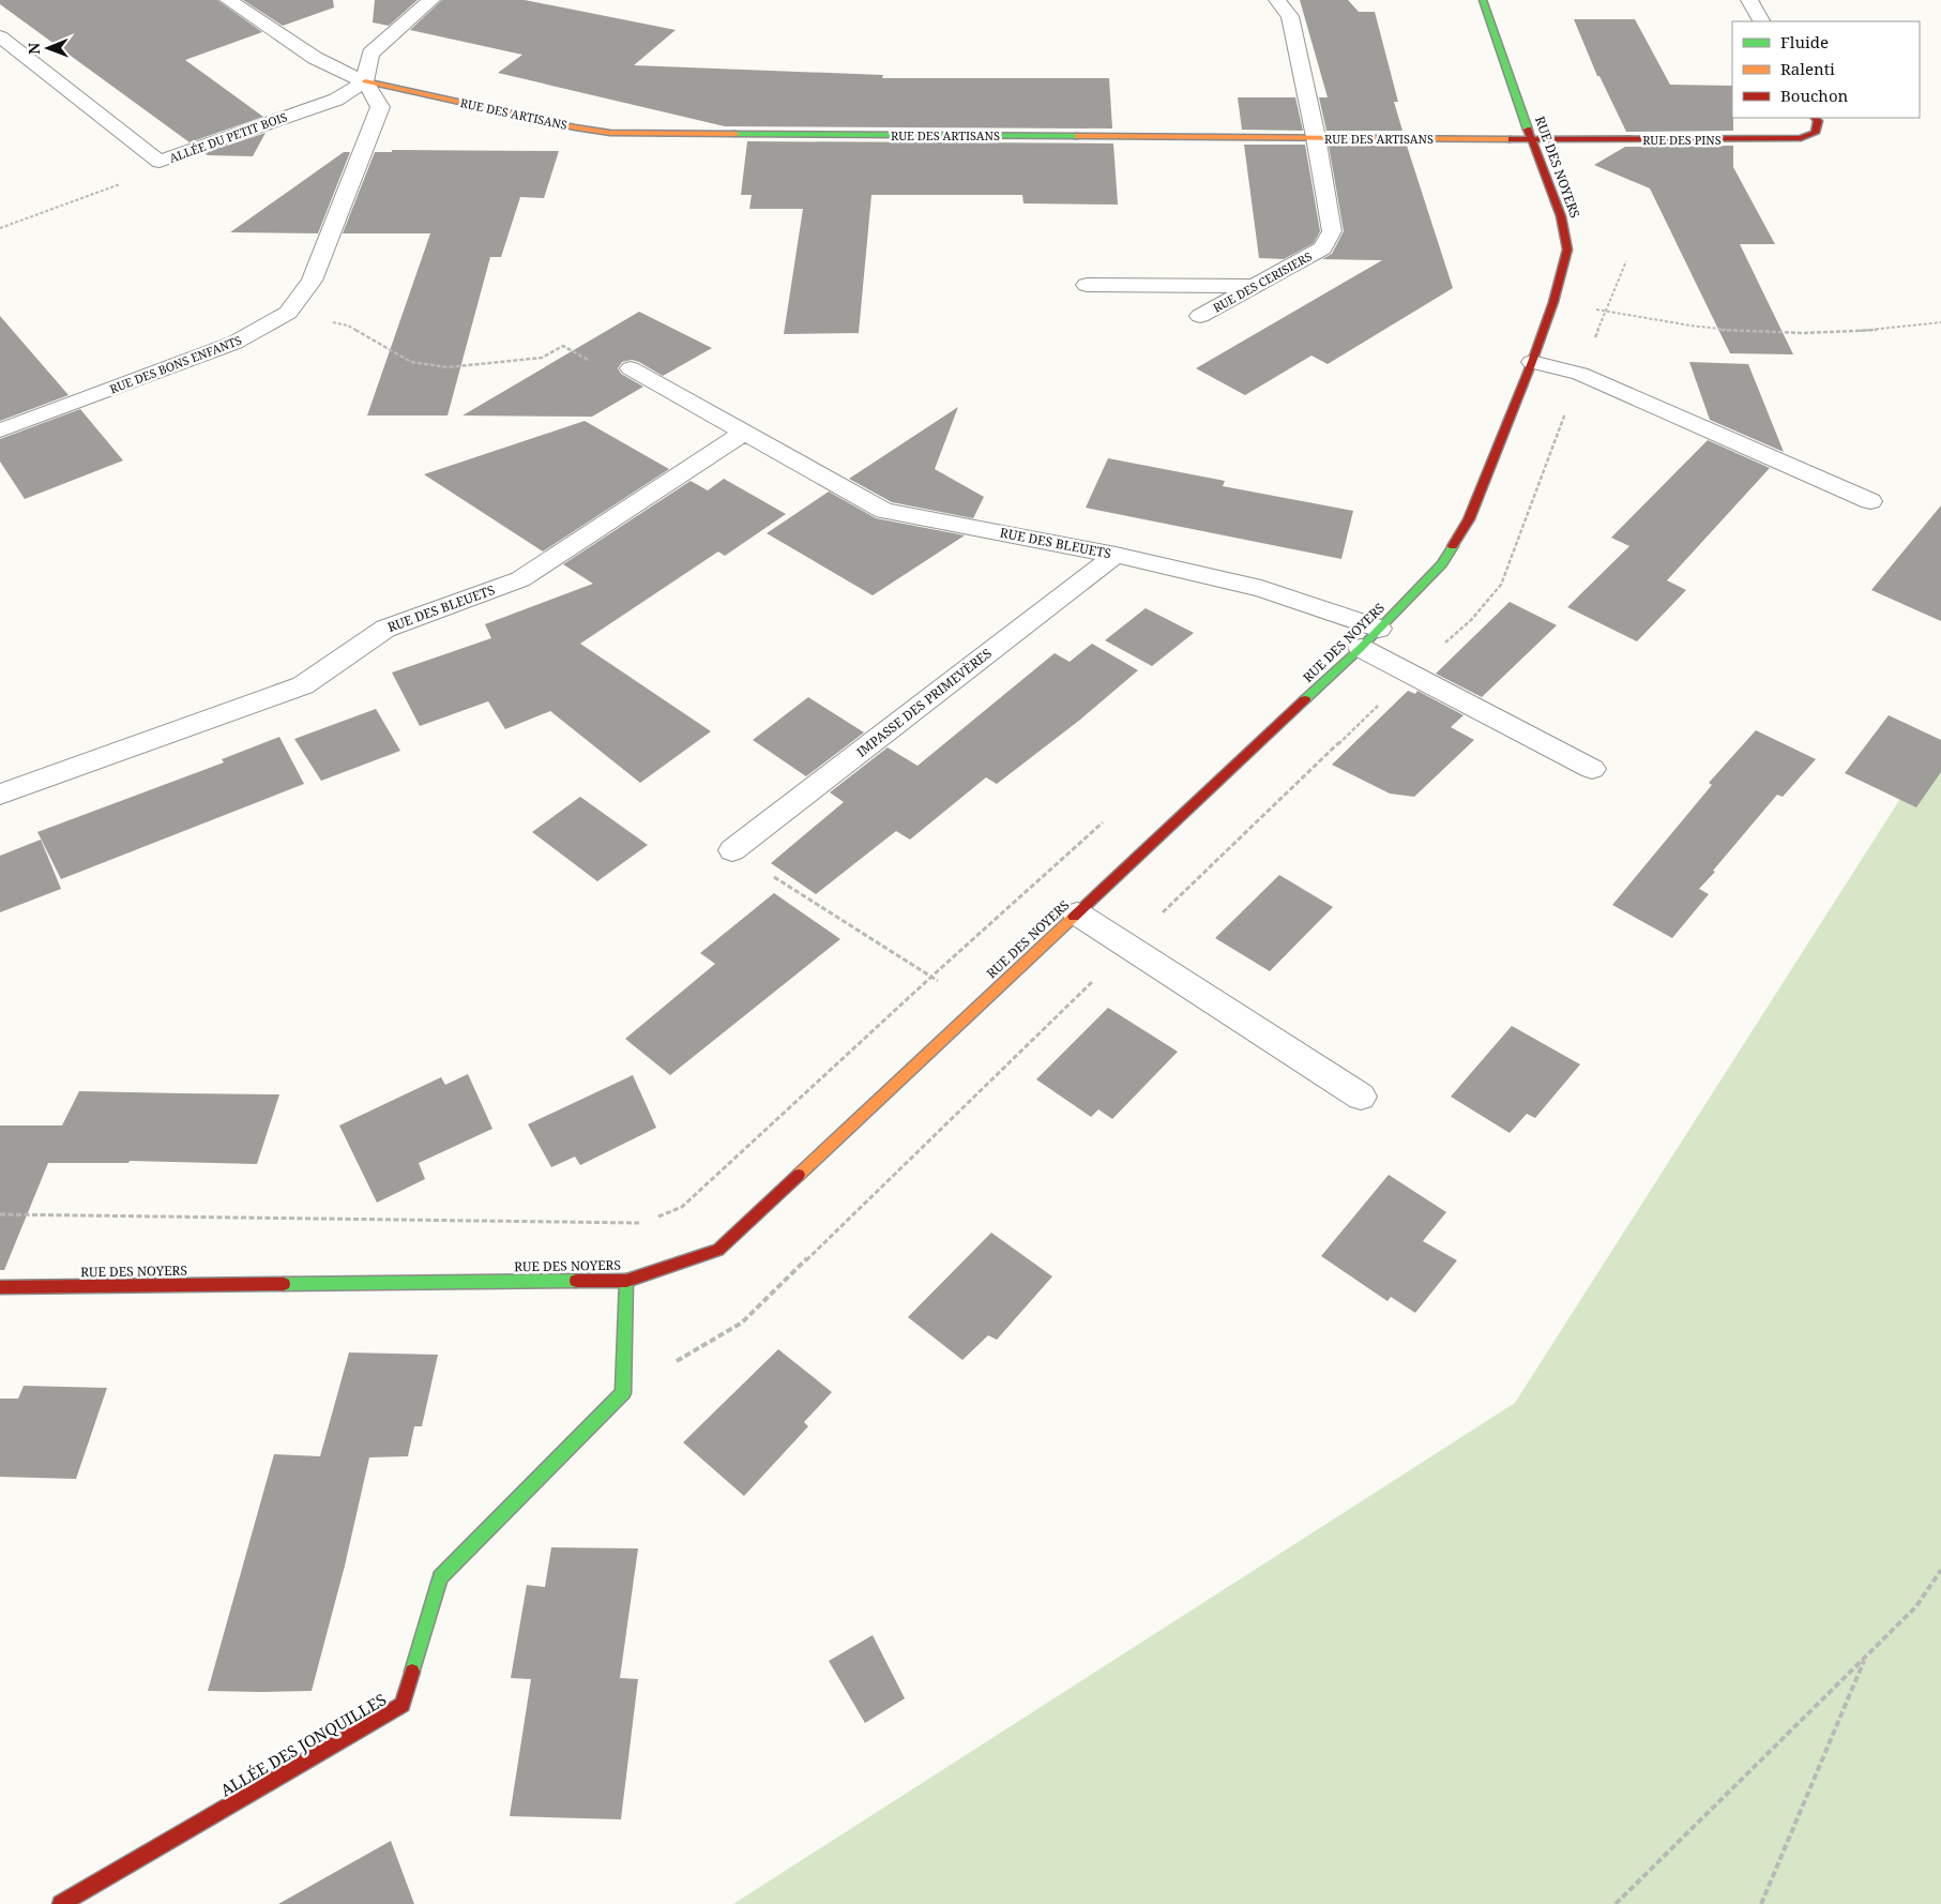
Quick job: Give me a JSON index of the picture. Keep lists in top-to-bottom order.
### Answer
{
  "streets": {
    "street": [
      "RUE DES ARTISANS",
      "ALLÉE DU PETIT BOIS",
      "RUE DES PINS",
      "RUE DES NOYERS",
      "RUE DES CERISIERS",
      "RUE DES BONS ENFANTS",
      "RUE DES BLEUETS",
      "IMPASSE DES PRIMEVÈRES",
      "ALLÉE DES JONQUILLES"
    ]
  },
  "crossings": [
    ["RUE DES ARTISANS", "ALLÉE DU PETIT BOIS"],
    ["RUE DES ARTISANS", "RUE DES PINS"],
    ["RUE DES ARTISANS", "RUE DES NOYERS"],
    ["RUE DES ARTISANS", "RUE DES CERISIERS"],
    ["RUE DES ARTISANS", "RUE DES BONS ENFANTS"],
    ["ALLÉE DU PETIT BOIS", "RUE DES BONS ENFANTS"],
    ["RUE DES PINS", "RUE DES NOYERS"],
    ["RUE DES NOYERS", "RUE DES BLEUETS"],
    ["RUE DES NOYERS", "ALLÉE DES JONQUILLES"],
    ["RUE DES BLEUETS", "IMPASSE DES PRIMEVÈRES"]
  ],
  "legend": ["Fluide", "Ralenti", "Bouchon"],
  "north": "left"
}
